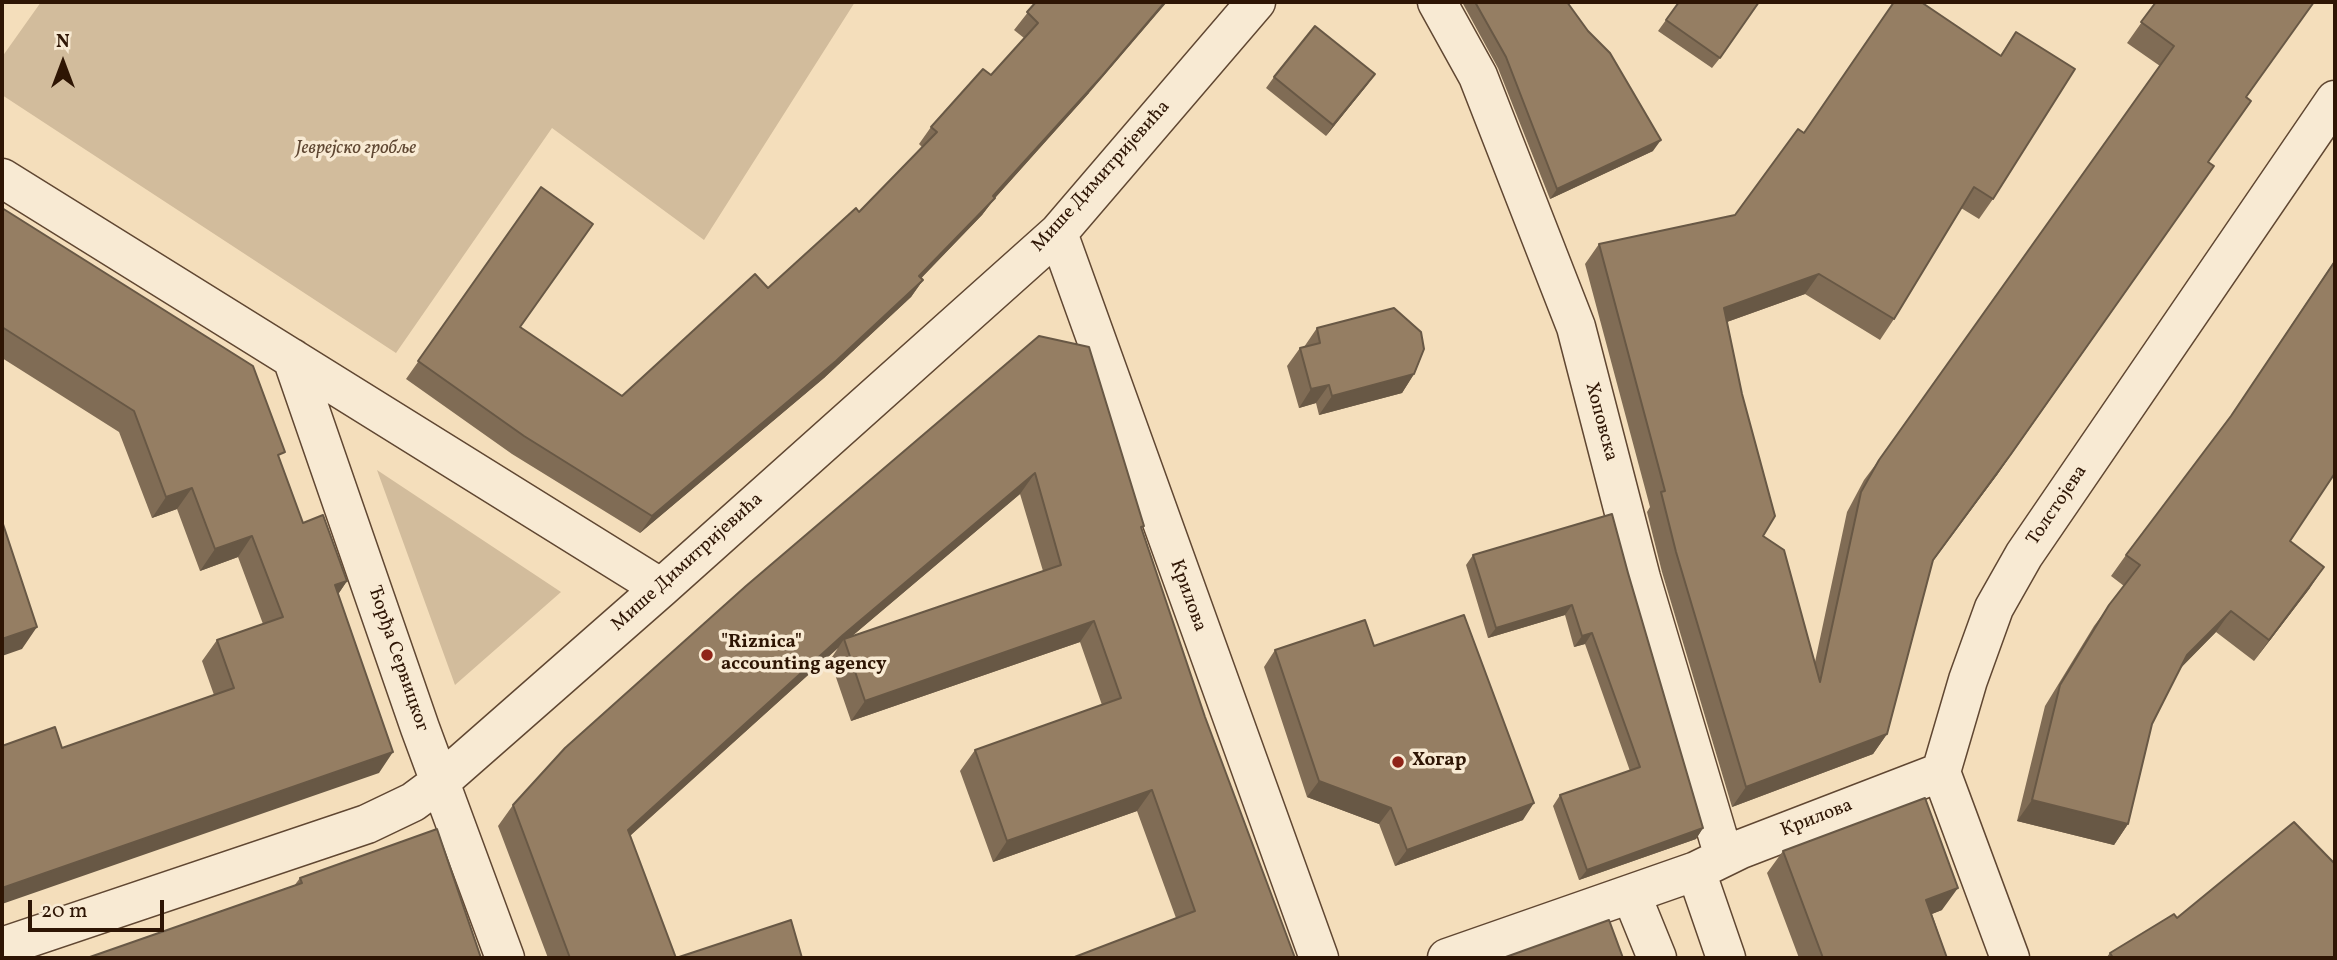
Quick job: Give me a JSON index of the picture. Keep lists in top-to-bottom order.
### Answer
{
  "streets": {
    "street": [
      "Мише Димитријевића",
      "Хоповска",
      "Толстојева",
      "Крилова",
      "Ђорђа Сервицког"
    ]
  },
  "crossings": [
    ["Мише Димитријевића", "Крилова"],
    ["Мише Димитријевића", "Ђорђа Сервицког"],
    ["Хоповска", "Крилова"],
    ["Толстојева", "Крилова"]
  ],
  "parks": ["Јеврејско гробље"],
  "places": ["\"Riznica\" accounting agency", "Хогар"],
  "scale_bar": "20 m",
  "north": "top"
}
